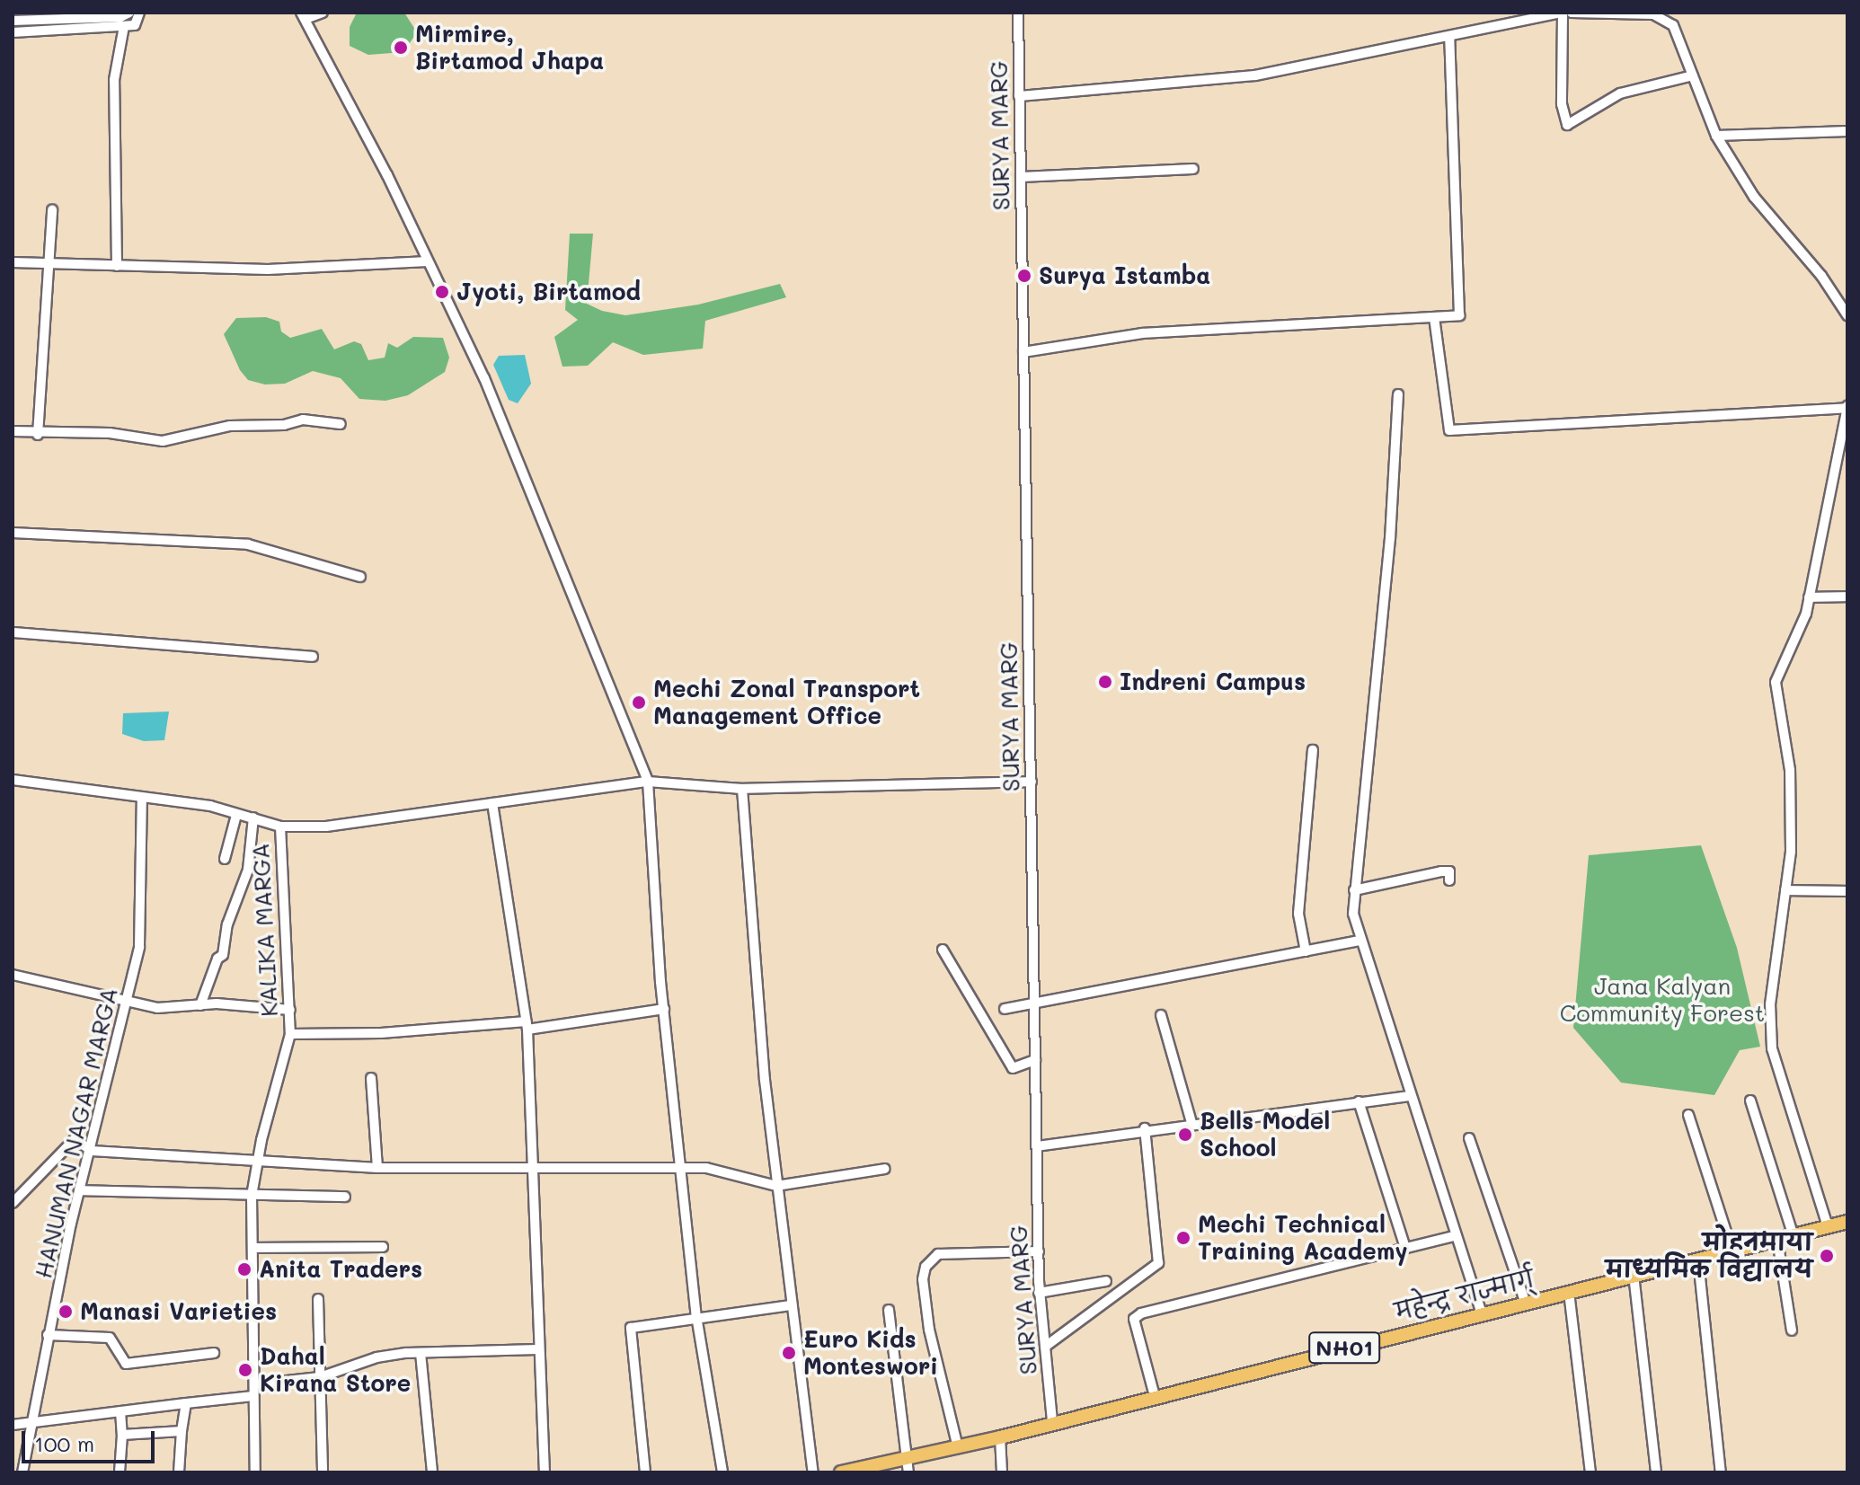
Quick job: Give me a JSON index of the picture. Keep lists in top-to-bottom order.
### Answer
{
  "streets": {
    "highway": ["महेन्द्र राज्मार्ग्", "NH01"],
    "street": ["SURYA MARG", "KALIKA MARGA", "HANUMAN NAGAR MARGA"]
  },
  "crossings": [
    ["SURYA MARG", "महेन्द्र राज्मार्ग्"],
    ["KALIKA MARGA", "HANUMAN NAGAR MARGA"]
  ],
  "parks": ["Jana Kalyan Community Forest"],
  "places": [
    "Mirmire, Birtamod Jhapa",
    "Surya Istamba",
    "Jyoti, Birtamod",
    "Indreni Campus",
    "Mechi Zonal Transport Management Office",
    "Bells Model School",
    "Mechi Technical Training Academy",
    "मोहनमाया माध्यमिक विद्यालय",
    "Anita Traders",
    "Manasi Varieties",
    "Euro Kids Monteswori",
    "Dahal Kirana Store"
  ],
  "scale_bar": "100 m"
}
